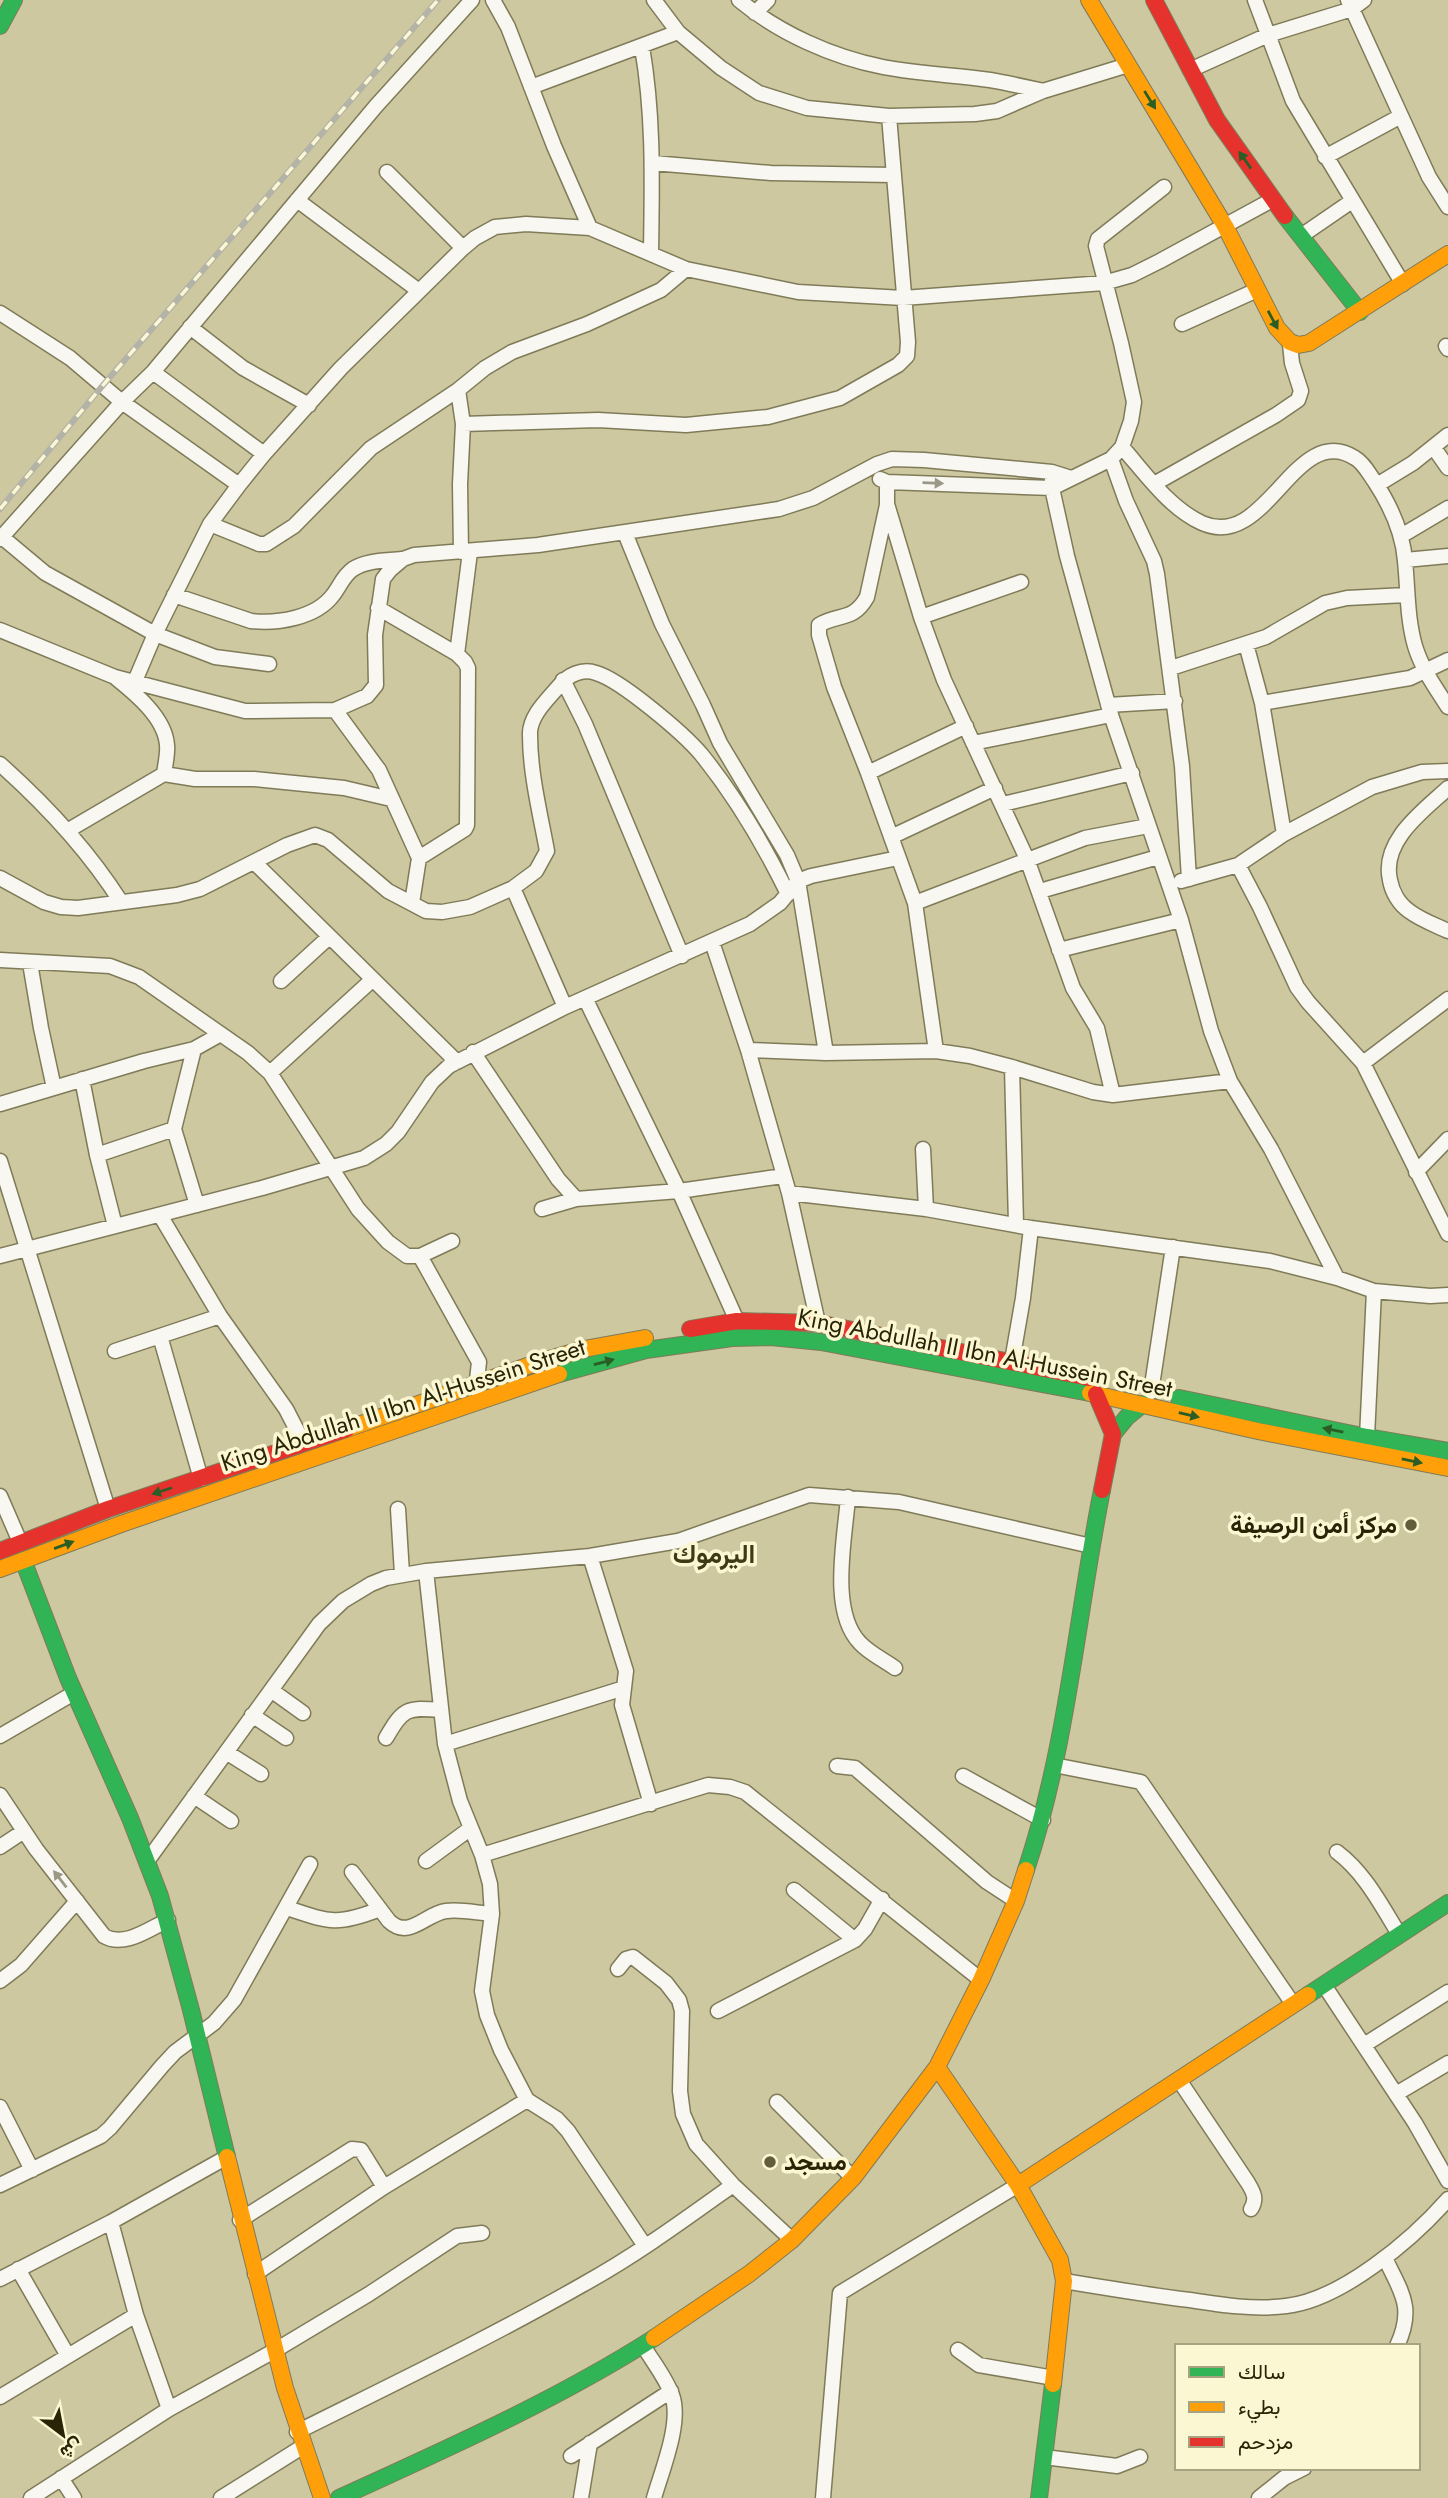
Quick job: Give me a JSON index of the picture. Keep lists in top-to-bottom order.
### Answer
{
  "streets": {
    "street": ["King Abdullah II Ibn Al-Hussein Street"]
  },
  "districts": ["اليرموك"],
  "places": ["مركز أمن الرصيفة", "مسجد"],
  "legend": ["سالك", "بطيء", "مزدحم"],
  "north": "bottom right"
}
